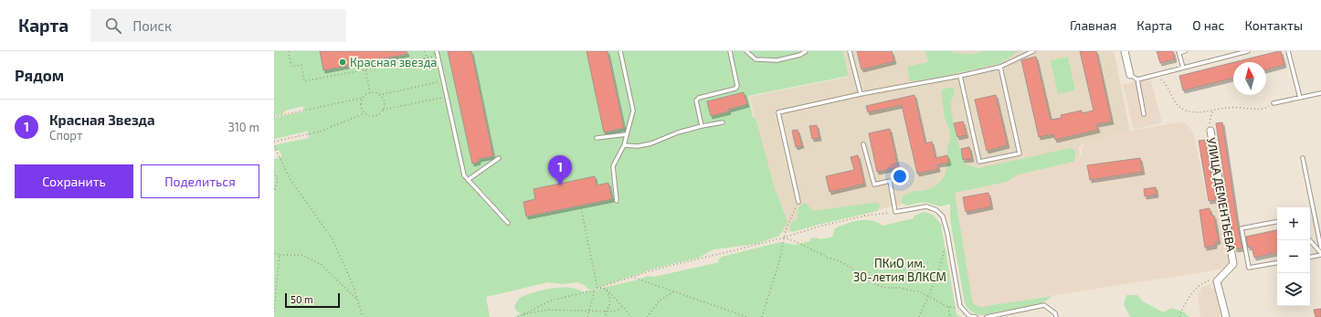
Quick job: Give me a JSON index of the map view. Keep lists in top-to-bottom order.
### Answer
{
  "streets": {
    "street": ["УЛИЦА ДЕМЕНТЬЕВА"]
  },
  "parks": ["ПКиО им. 30-летия ВЛКСМ"],
  "places": ["Красная звезда"],
  "scale_bar": "50 m",
  "north": "top",
  "page": {
    "header": "Карта",
    "search": "Поиск",
    "nav": [
      "Главная",
      "Карта",
      "О нас",
      "Контакты"
    ],
    "heading": "Рядом",
    "list": [
      {
        "mark": "1",
        "name": "Красная Звезда",
        "note": "Спорт",
        "value": "310 m"
      }
    ],
    "buttons": ["Сохранить", "Поделиться"],
    "pins": "1",
    "map_buttons": ["+", "−"],
    "scale": "50 m"
  }
}
